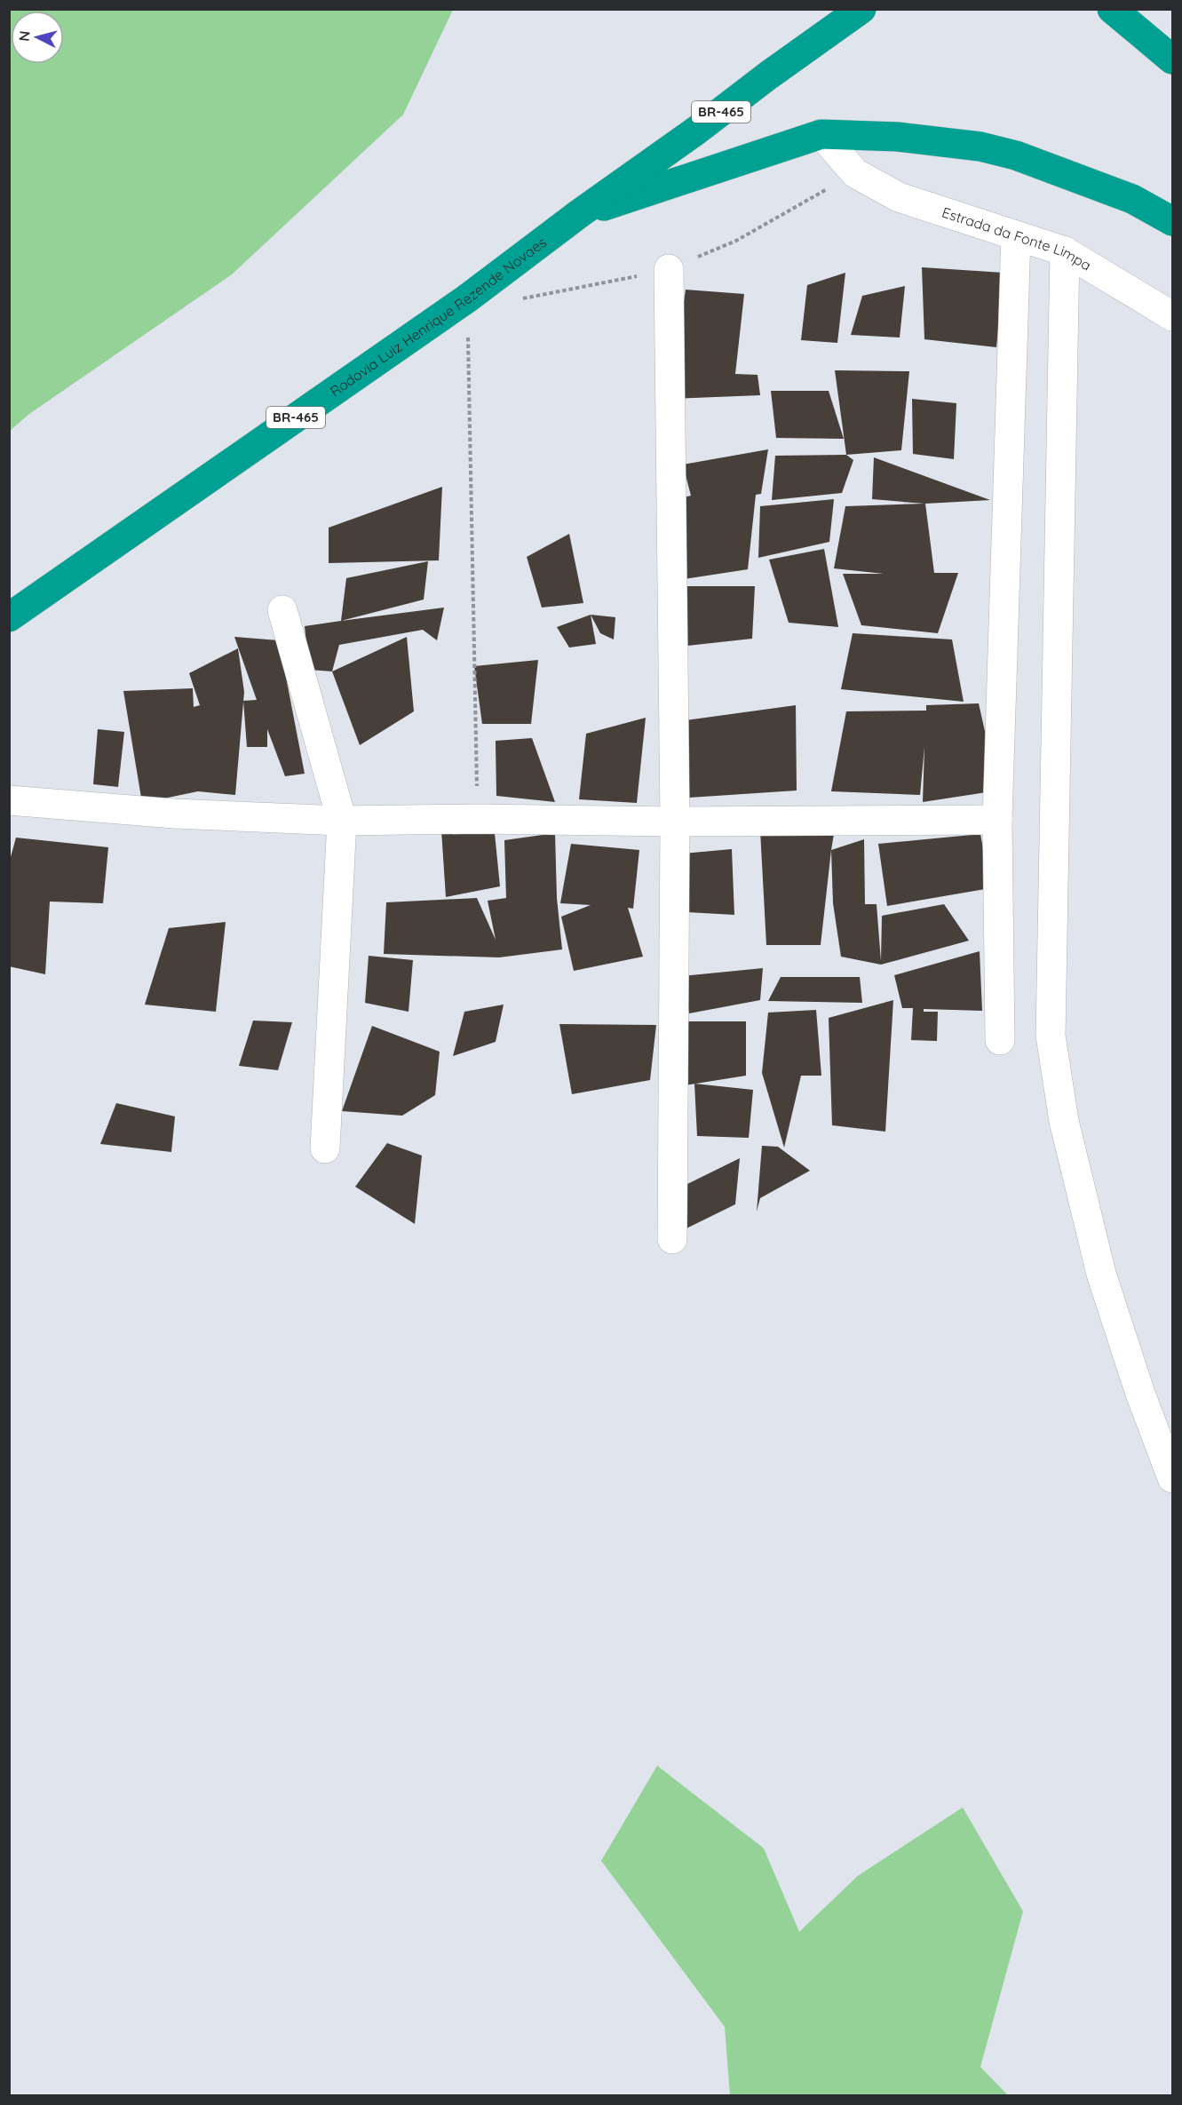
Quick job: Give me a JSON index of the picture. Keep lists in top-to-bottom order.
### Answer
{
  "streets": {
    "highway": ["BR-465", "Rodovia Luiz Henrique Rezende Novaes"],
    "street": ["Estrada da Fonte Limpa"]
  },
  "north": "left"
}
